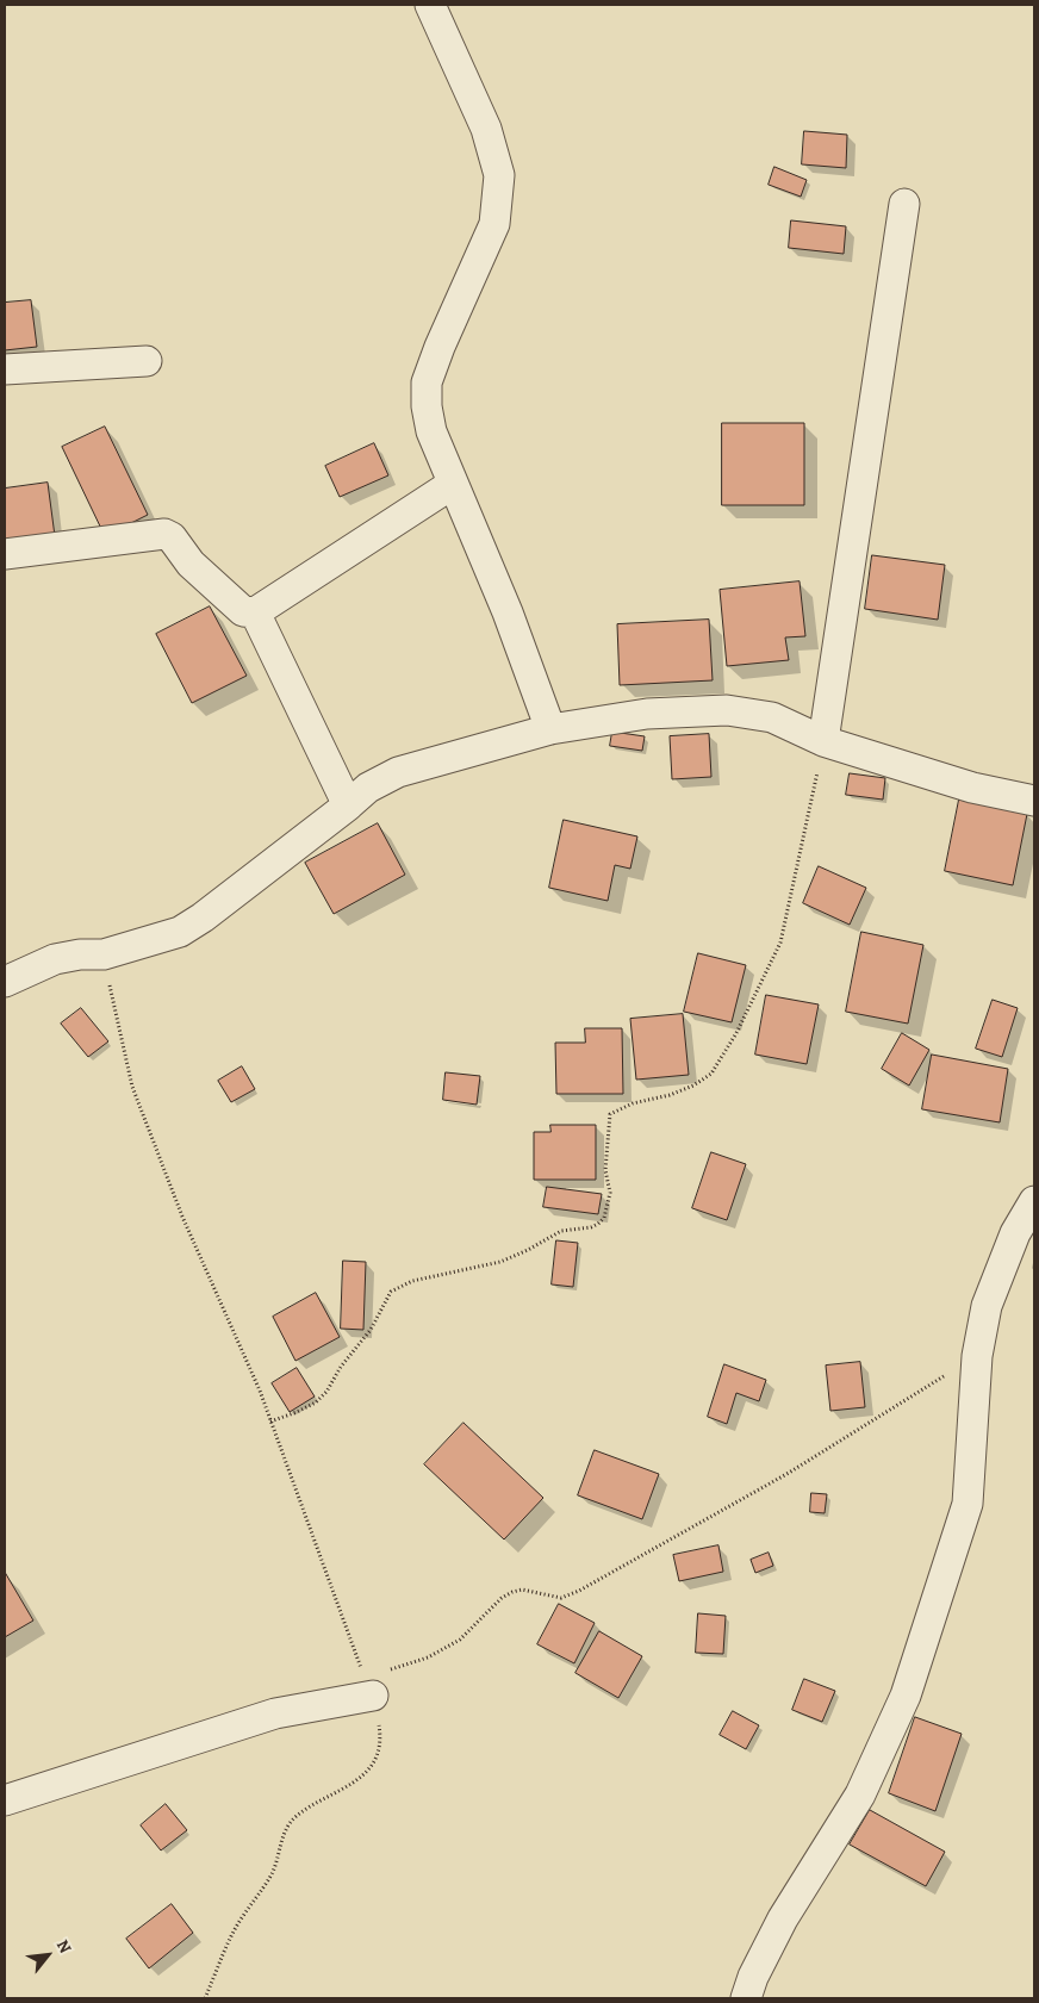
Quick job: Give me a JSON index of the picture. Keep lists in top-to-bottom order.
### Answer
{
  "north": "top right"
}
